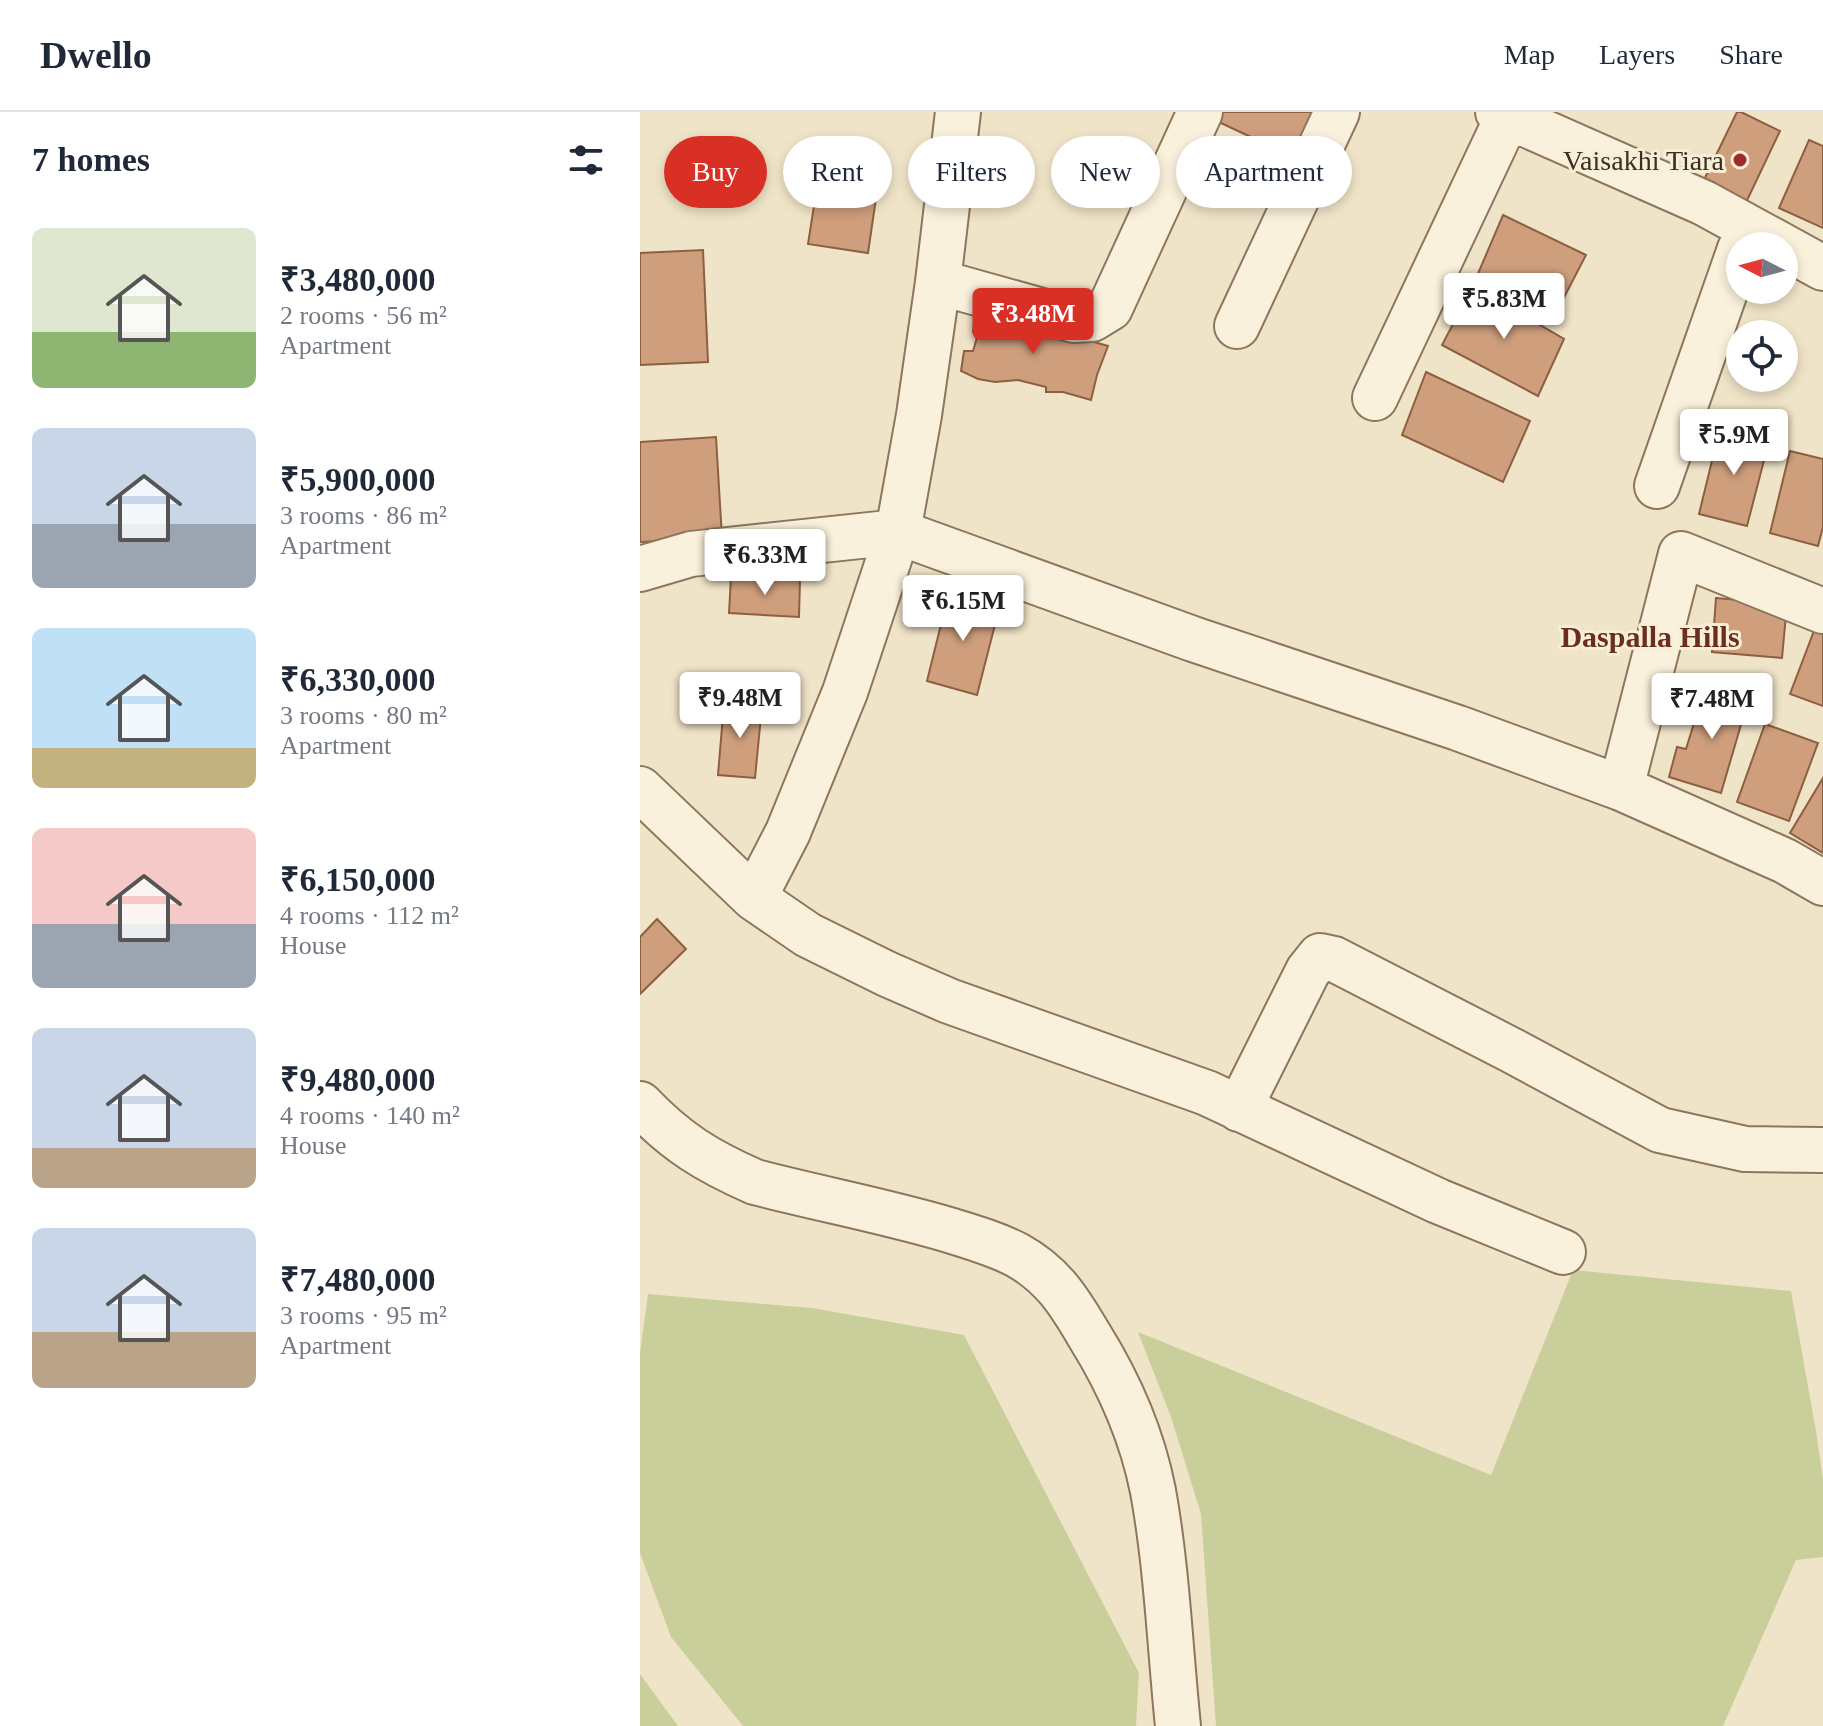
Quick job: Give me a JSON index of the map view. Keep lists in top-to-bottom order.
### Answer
{
  "districts": ["Daspalla Hills"],
  "places": ["Vaisakhi Tiara"],
  "north": "left",
  "page": {
    "header": "Dwello",
    "nav": ["Map", "Layers", "Share"],
    "heading": "7 homes",
    "chip": [
      "Buy",
      "Rent",
      "Filters",
      "New",
      "Apartment"
    ],
    "list": [
      {
        "name": "₹3,480,000",
        "note": "2 rooms · 56 m² · Apartment"
      },
      {
        "name": "₹5,900,000",
        "note": "3 rooms · 86 m² · Apartment"
      },
      {
        "name": "₹6,330,000",
        "note": "3 rooms · 80 m² · Apartment"
      },
      {
        "name": "₹6,150,000",
        "note": "4 rooms · 112 m² · House"
      },
      {
        "name": "₹9,480,000",
        "note": "4 rooms · 140 m² · House"
      },
      {
        "name": "₹7,480,000",
        "note": "3 rooms · 95 m² · Apartment"
      }
    ],
    "price": [
      "₹5.83M",
      "₹3.48M",
      "₹5.9M",
      "₹6.33M",
      "₹6.15M",
      "₹9.48M",
      "₹7.48M"
    ]
  }
}
